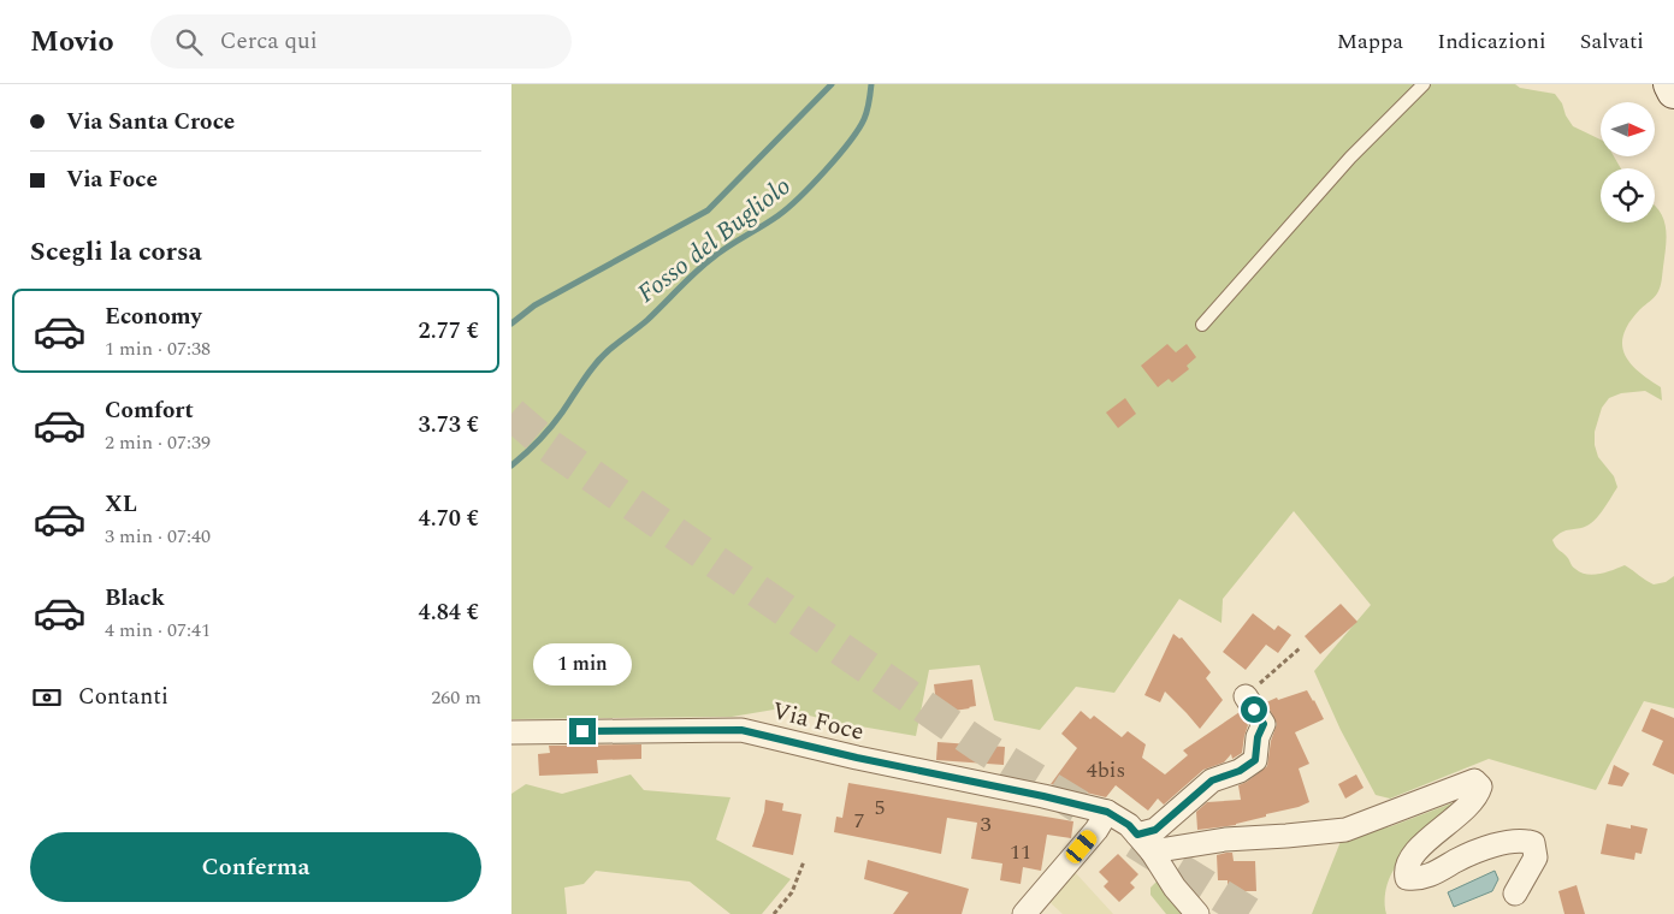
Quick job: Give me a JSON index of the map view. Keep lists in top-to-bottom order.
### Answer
{
  "streets": {
    "street": ["Via Foce"]
  },
  "water": ["Fosso del Bugliolo"],
  "house_numbers": [
    "4bis",
    "5",
    "7",
    "3",
    "11"
  ],
  "north": "right",
  "page": {
    "header": "Movio",
    "search": "Cerca qui",
    "nav": ["Mappa", "Indicazioni", "Salvati"],
    "banner": ["Via Santa Croce", "Via Foce"],
    "heading": "Scegli la corsa",
    "list": [
      {
        "name": "Economy",
        "note": "1 min · 07:38",
        "value": "2.77 €"
      },
      {
        "name": "Comfort",
        "note": "2 min · 07:39",
        "value": "3.73 €"
      },
      {
        "name": "XL",
        "note": "3 min · 07:40",
        "value": "4.70 €"
      },
      {
        "name": "Black",
        "note": "4 min · 07:41",
        "value": "4.84 €"
      }
    ],
    "bubble": "1 min",
    "pay": ["Contanti", "260 m"],
    "buttons": "Conferma"
  }
}
